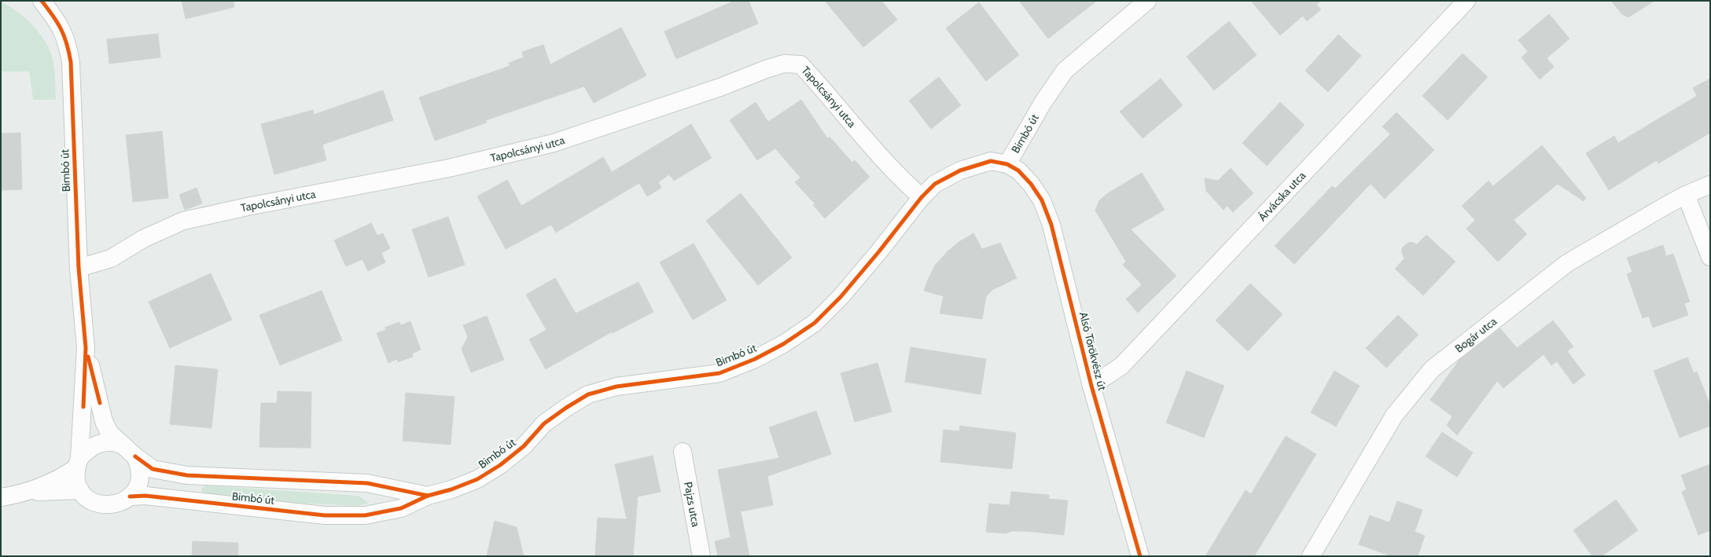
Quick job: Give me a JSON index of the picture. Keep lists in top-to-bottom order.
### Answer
{
  "streets": {
    "street": [
      "Tapolcsányi utca",
      "Bimbó út",
      "Árvácska utca",
      "Bogár utca",
      "Alsó Törökvész út",
      "Pajzs utca"
    ]
  },
  "crossings": [
    ["Tapolcsányi utca", "Bimbó út"],
    ["Bimbó út", "Alsó Törökvész út"],
    ["Árvácska utca", "Alsó Törökvész út"]
  ]
}
